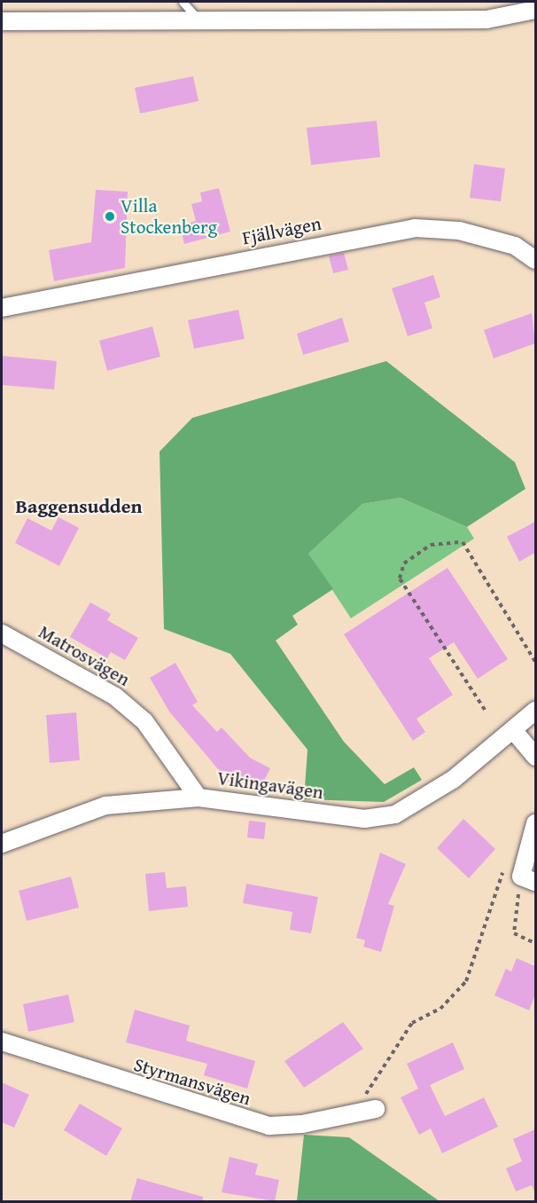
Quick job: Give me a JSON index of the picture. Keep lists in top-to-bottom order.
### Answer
{
  "streets": {
    "street": [
      "Fjällvägen",
      "Matrosvägen",
      "Vikingavägen",
      "Styrmansvägen"
    ]
  },
  "crossings": [
    ["Matrosvägen", "Vikingavägen"]
  ],
  "districts": ["Baggensudden"],
  "places": ["Villa Stockenberg"]
}
